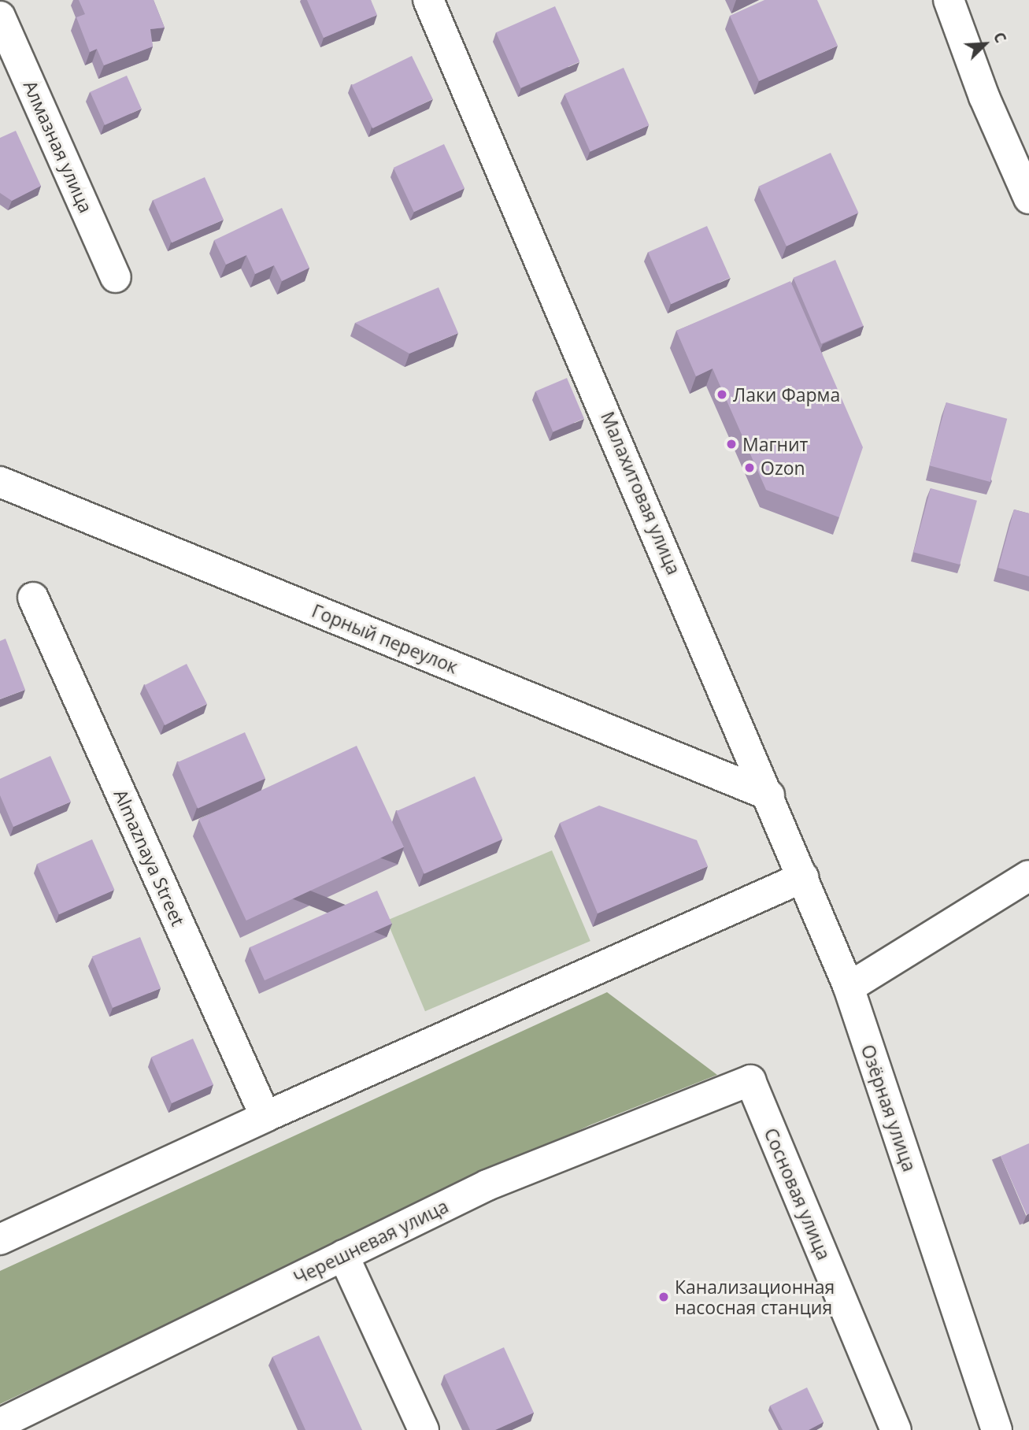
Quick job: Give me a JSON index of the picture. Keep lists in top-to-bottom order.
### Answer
{
  "streets": {
    "street": [
      "Алмазная улица",
      "Малахитовая улица",
      "Горный переулок",
      "Almaznaya Street",
      "Озёрная улица",
      "Сосновая улица",
      "Черешневая улица"
    ]
  },
  "crossings": [
    ["Малахитовая улица", "Горный переулок"],
    ["Малахитовая улица", "Озёрная улица"],
    ["Сосновая улица", "Черешневая улица"]
  ],
  "places": [
    "Лаки Фарма",
    "Магнит",
    "Ozon",
    "Канализационная насосная станция"
  ],
  "north": "top right"
}
